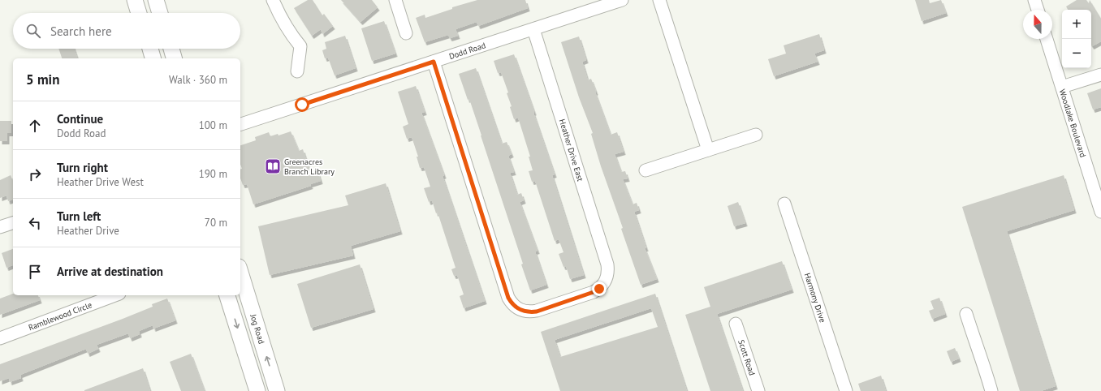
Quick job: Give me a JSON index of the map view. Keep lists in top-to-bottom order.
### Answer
{
  "streets": {
    "main road": ["Jog Road"],
    "street": [
      "Dodd Road",
      "Woodlake Boulevard",
      "Heather Drive East",
      "Harmony Drive",
      "Ramblewood Circle",
      "Scott Road"
    ]
  },
  "crossings": [
    ["Dodd Road", "Heather Drive East"]
  ],
  "places": {
    "library": ["Greenacres Branch Library"]
  },
  "north": "top",
  "page": {
    "map_buttons": ["+", "−"],
    "search": "Search here",
    "heading": ["5 min", "Walk · 360 m"],
    "list": [
      ["Continue", "Dodd Road", "100 m"],
      ["Turn right", "Heather Drive West", "190 m"],
      ["Turn left", "Heather Drive", "70 m"],
      "Arrive at destination"
    ]
  }
}
